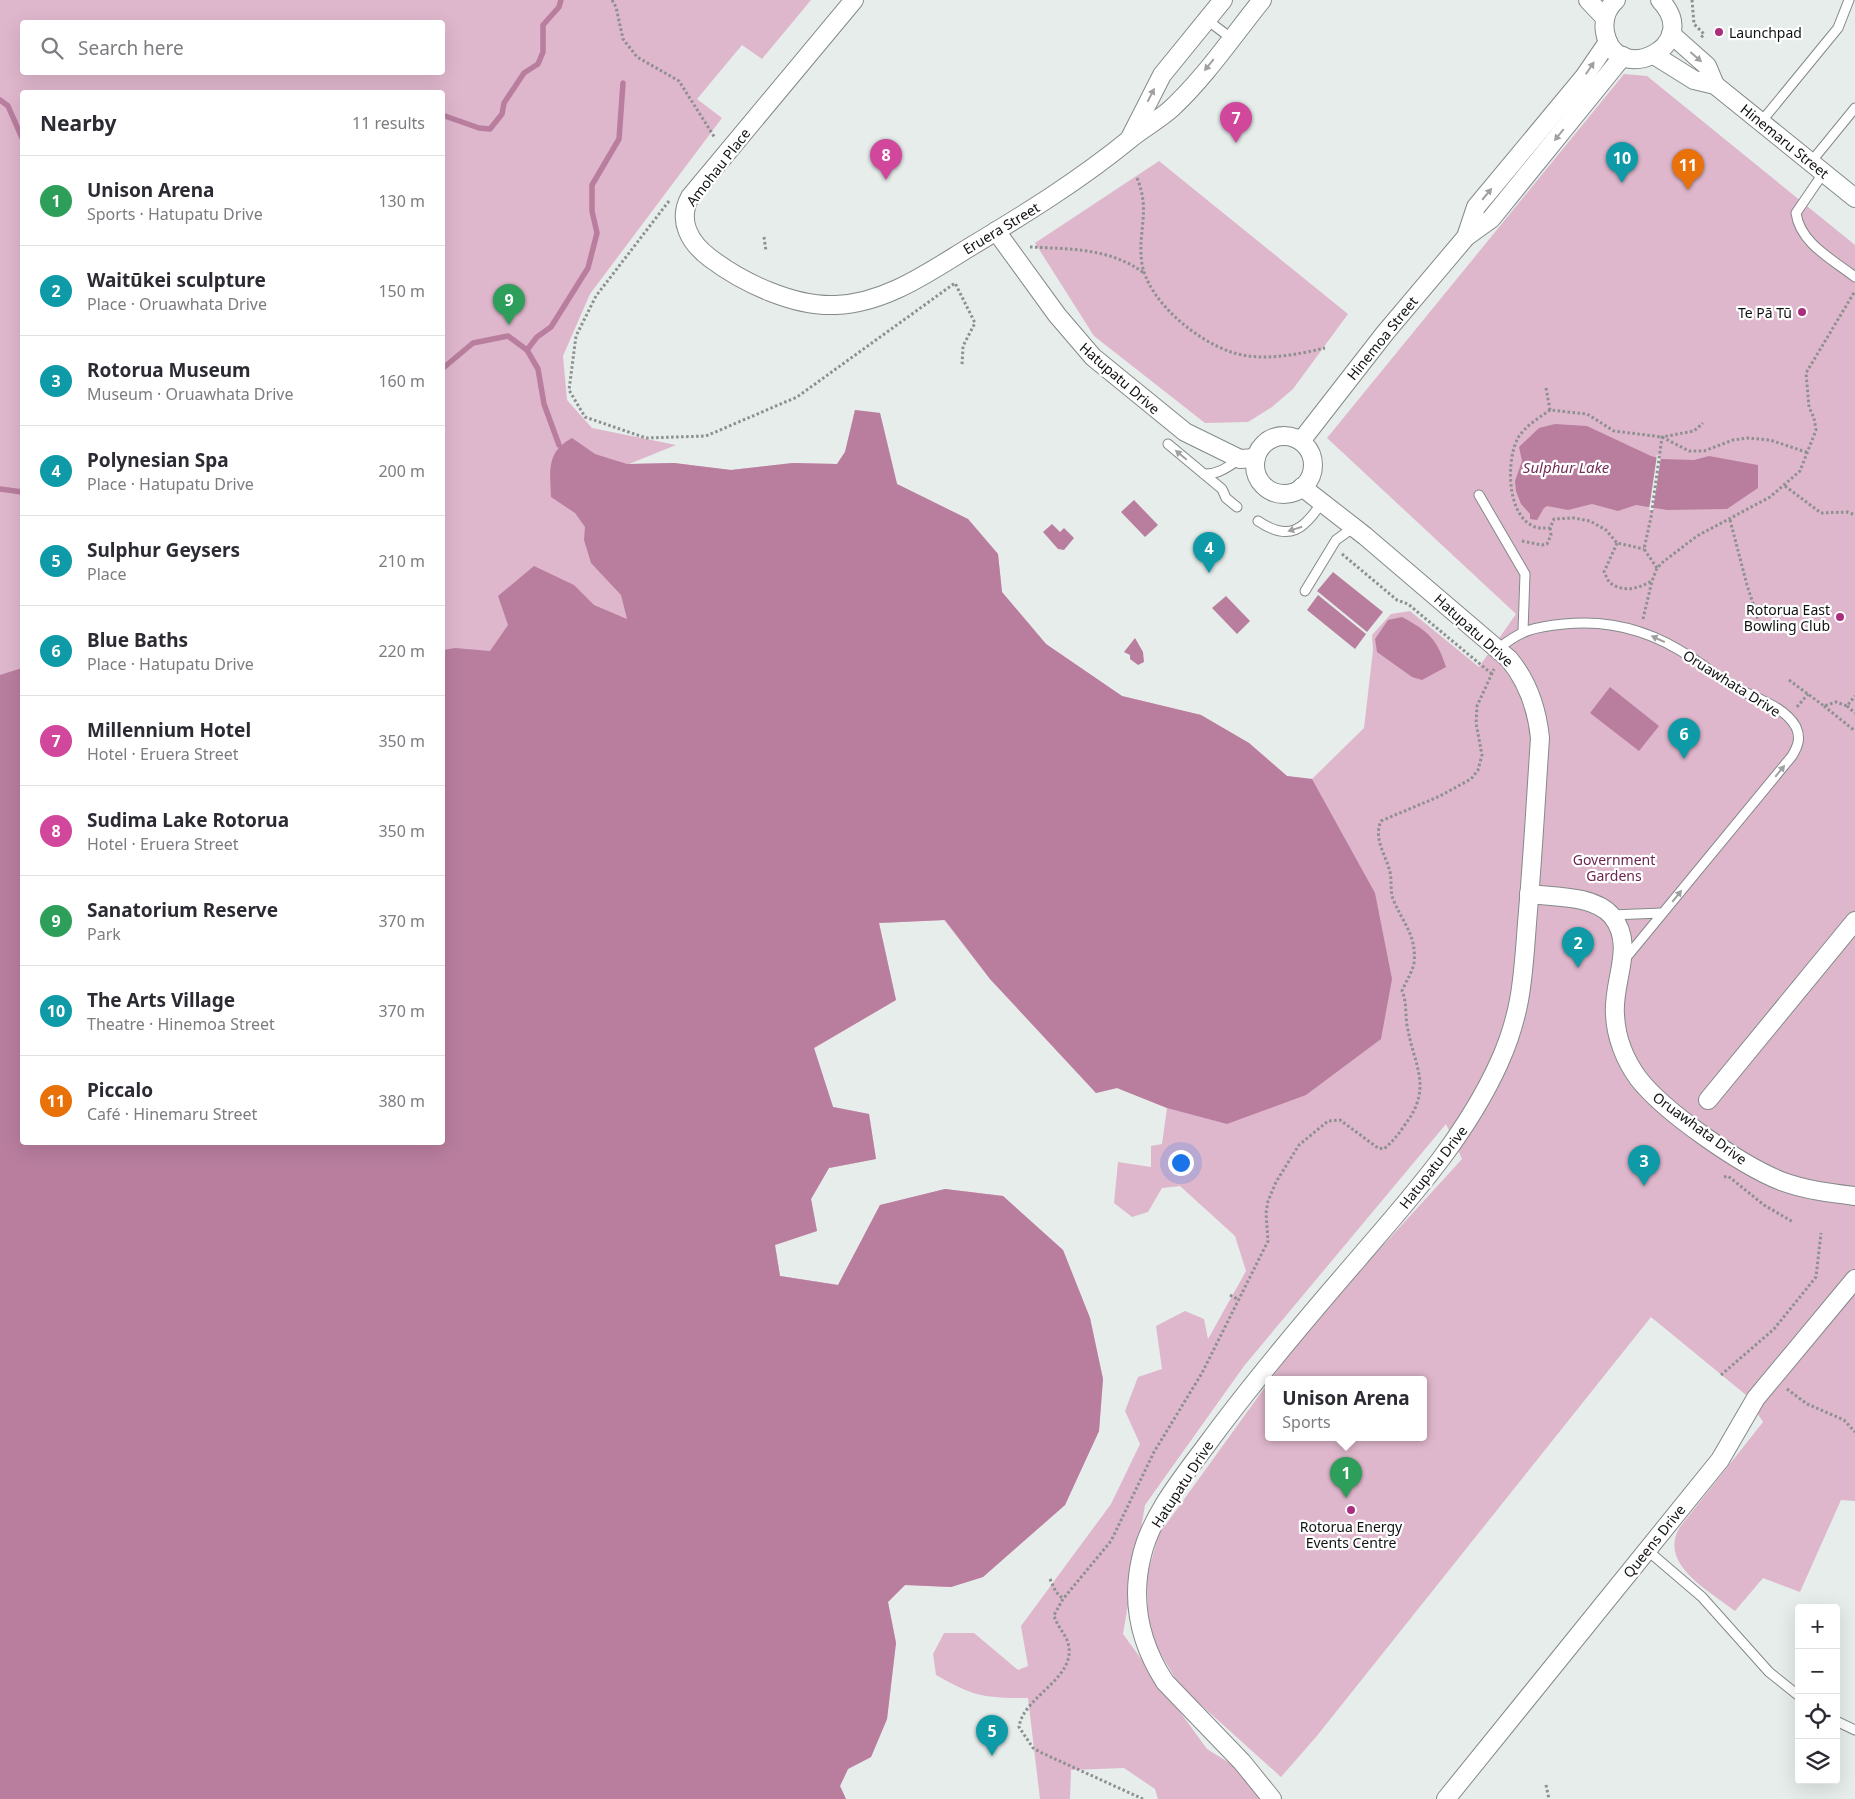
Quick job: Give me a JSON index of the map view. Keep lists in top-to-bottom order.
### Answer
{
  "streets": {
    "street": [
      "Hinemaru Street",
      "Amohau Place",
      "Eruera Street",
      "Hinemoa Street",
      "Hatupatu Drive",
      "Oruawhata Drive",
      "Queens Drive"
    ]
  },
  "crossings": [
    ["Amohau Place", "Eruera Street"],
    ["Eruera Street", "Hatupatu Drive"],
    ["Hinemoa Street", "Hatupatu Drive"]
  ],
  "water": ["Sulphur Lake"],
  "parks": ["Government Gardens"],
  "places": [
    "Launchpad",
    "Te Pā Tū",
    "Rotorua East Bowling Club",
    "Rotorua Energy Events Centre"
  ],
  "page": {
    "search": "Search here",
    "heading": ["Nearby", "11 results"],
    "pins": [
      "7",
      "8",
      "10",
      "11",
      "9",
      "4",
      "6",
      "2",
      "3",
      "1",
      "5"
    ],
    "list": [
      {
        "mark": "1",
        "name": "Unison Arena",
        "note": "Sports · Hatupatu Drive",
        "value": "130 m"
      },
      {
        "mark": "2",
        "name": "Waitūkei sculpture",
        "note": "Place · Oruawhata Drive",
        "value": "150 m"
      },
      {
        "mark": "3",
        "name": "Rotorua Museum",
        "note": "Museum · Oruawhata Drive",
        "value": "160 m"
      },
      {
        "mark": "4",
        "name": "Polynesian Spa",
        "note": "Place · Hatupatu Drive",
        "value": "200 m"
      },
      {
        "mark": "5",
        "name": "Sulphur Geysers",
        "note": "Place",
        "value": "210 m"
      },
      {
        "mark": "6",
        "name": "Blue Baths",
        "note": "Place · Hatupatu Drive",
        "value": "220 m"
      },
      {
        "mark": "7",
        "name": "Millennium Hotel",
        "note": "Hotel · Eruera Street",
        "value": "350 m"
      },
      {
        "mark": "8",
        "name": "Sudima Lake Rotorua",
        "note": "Hotel · Eruera Street",
        "value": "350 m"
      },
      {
        "mark": "9",
        "name": "Sanatorium Reserve",
        "note": "Park",
        "value": "370 m"
      },
      {
        "mark": "10",
        "name": "The Arts Village",
        "note": "Theatre · Hinemoa Street",
        "value": "370 m"
      },
      {
        "mark": "11",
        "name": "Piccalo",
        "note": "Café · Hinemaru Street",
        "value": "380 m"
      }
    ],
    "popup": ["Unison Arena", "Sports"],
    "map_buttons": ["+", "−"]
  }
}
